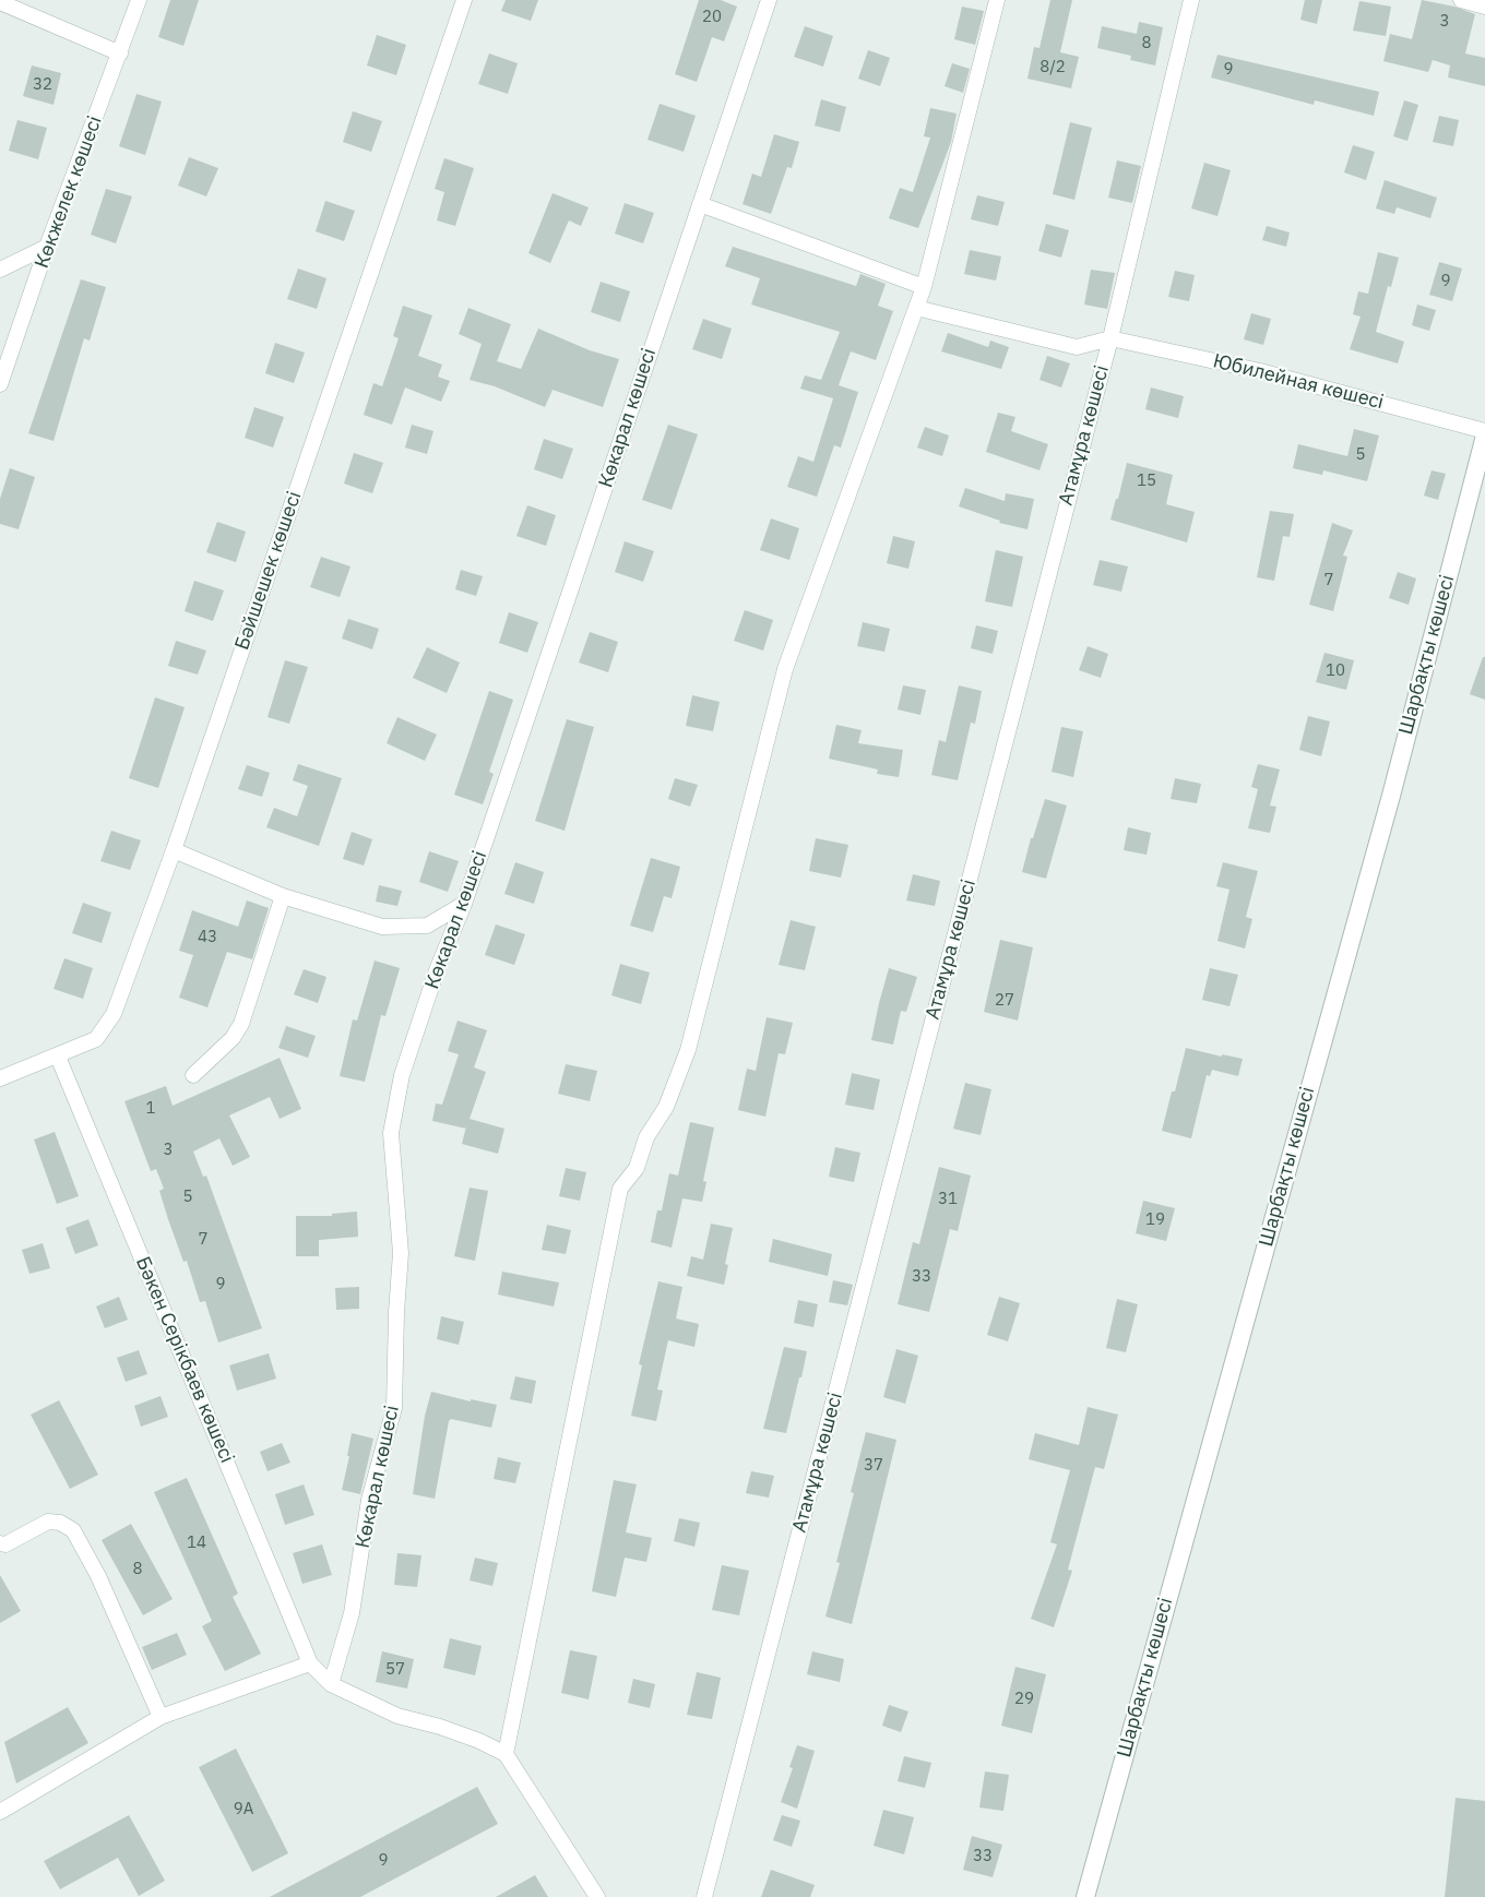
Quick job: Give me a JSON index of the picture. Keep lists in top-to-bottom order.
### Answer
{
  "streets": {
    "street": [
      "Көкжелек көшесі",
      "Юбилейная көшесі",
      "Көкарал көшесі",
      "Атамұра көшесі",
      "Бәйшешек көшесі",
      "Шарбақты көшесі",
      "Бәкен Серікбаев көшесі"
    ]
  },
  "crossings": [
    ["Юбилейная көшесі", "Атамұра көшесі"],
    ["Юбилейная көшесі", "Шарбақты көшесі"],
    ["Бәйшешек көшесі", "Бәкен Серікбаев көшесі"]
  ],
  "house_numbers": [
    "20",
    "3",
    "8",
    "8/2",
    "9",
    "32",
    "9",
    "5",
    "15",
    "7",
    "10",
    "43",
    "27",
    "1",
    "3",
    "5",
    "31",
    "19",
    "7",
    "33",
    "9",
    "37",
    "14",
    "8",
    "57",
    "29",
    "9А",
    "33",
    "9"
  ]
}
